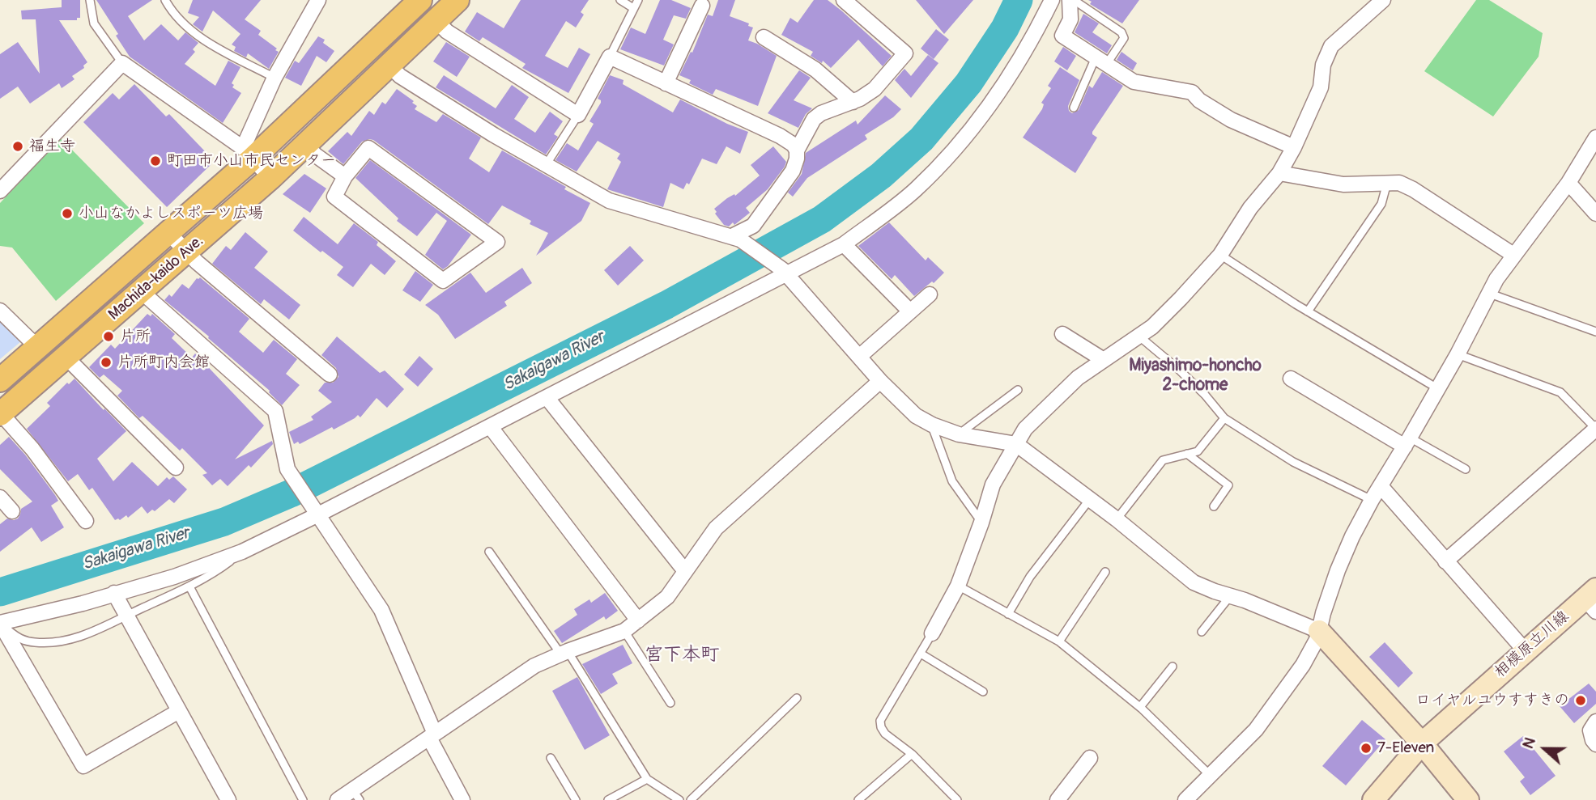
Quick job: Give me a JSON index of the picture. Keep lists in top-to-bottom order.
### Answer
{
  "streets": {
    "main road": ["Machida-kaido Ave.", "相模原立川線"]
  },
  "districts": ["Miyashimo-honcho 2-chome", "宮下本町"],
  "water": ["Sakaigawa River"],
  "places": [
    "福生寺",
    "町田市小山市民センター",
    "小山なかよしスポーツ広場",
    "片所",
    "片所町内会館",
    "ロイヤルユウすすきの",
    "7-Eleven"
  ],
  "north": "left"
}
